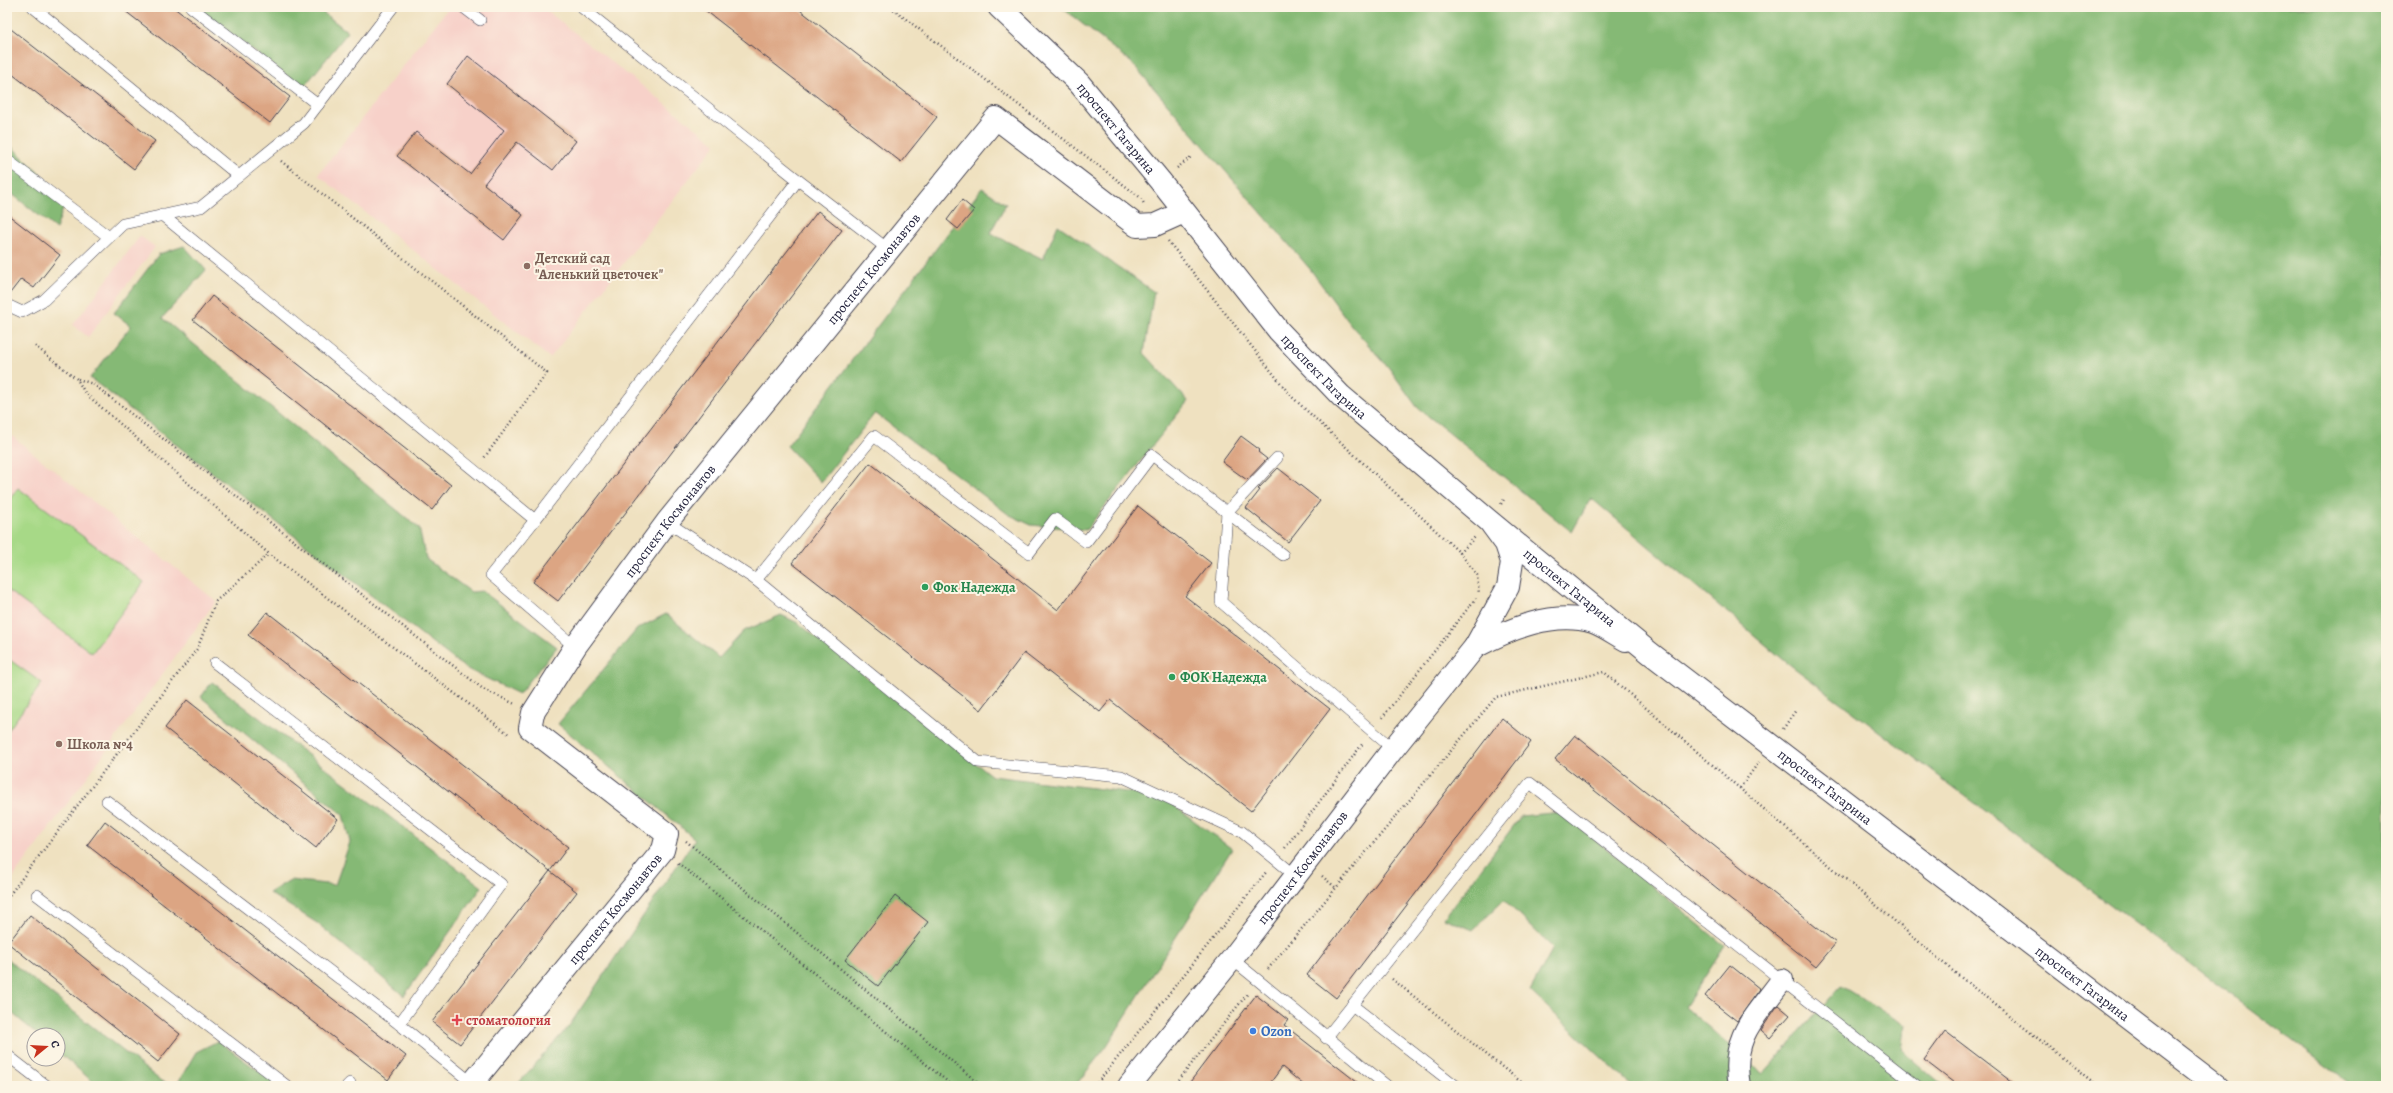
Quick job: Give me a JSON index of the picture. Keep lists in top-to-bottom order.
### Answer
{
  "streets": {
    "main road": ["проспект Гагарина", "проспект Космонавтов"]
  },
  "crossings": [
    ["проспект Гагарина", "проспект Космонавтов"]
  ],
  "places": {
    "other": [
      "Детский сад \"Аленький цветочек\"",
      "Фок Надежда",
      "ФОК Надежда",
      "Школа №4",
      "Ozon"
    ],
    "health": ["стоматология"]
  },
  "north": "right"
}
